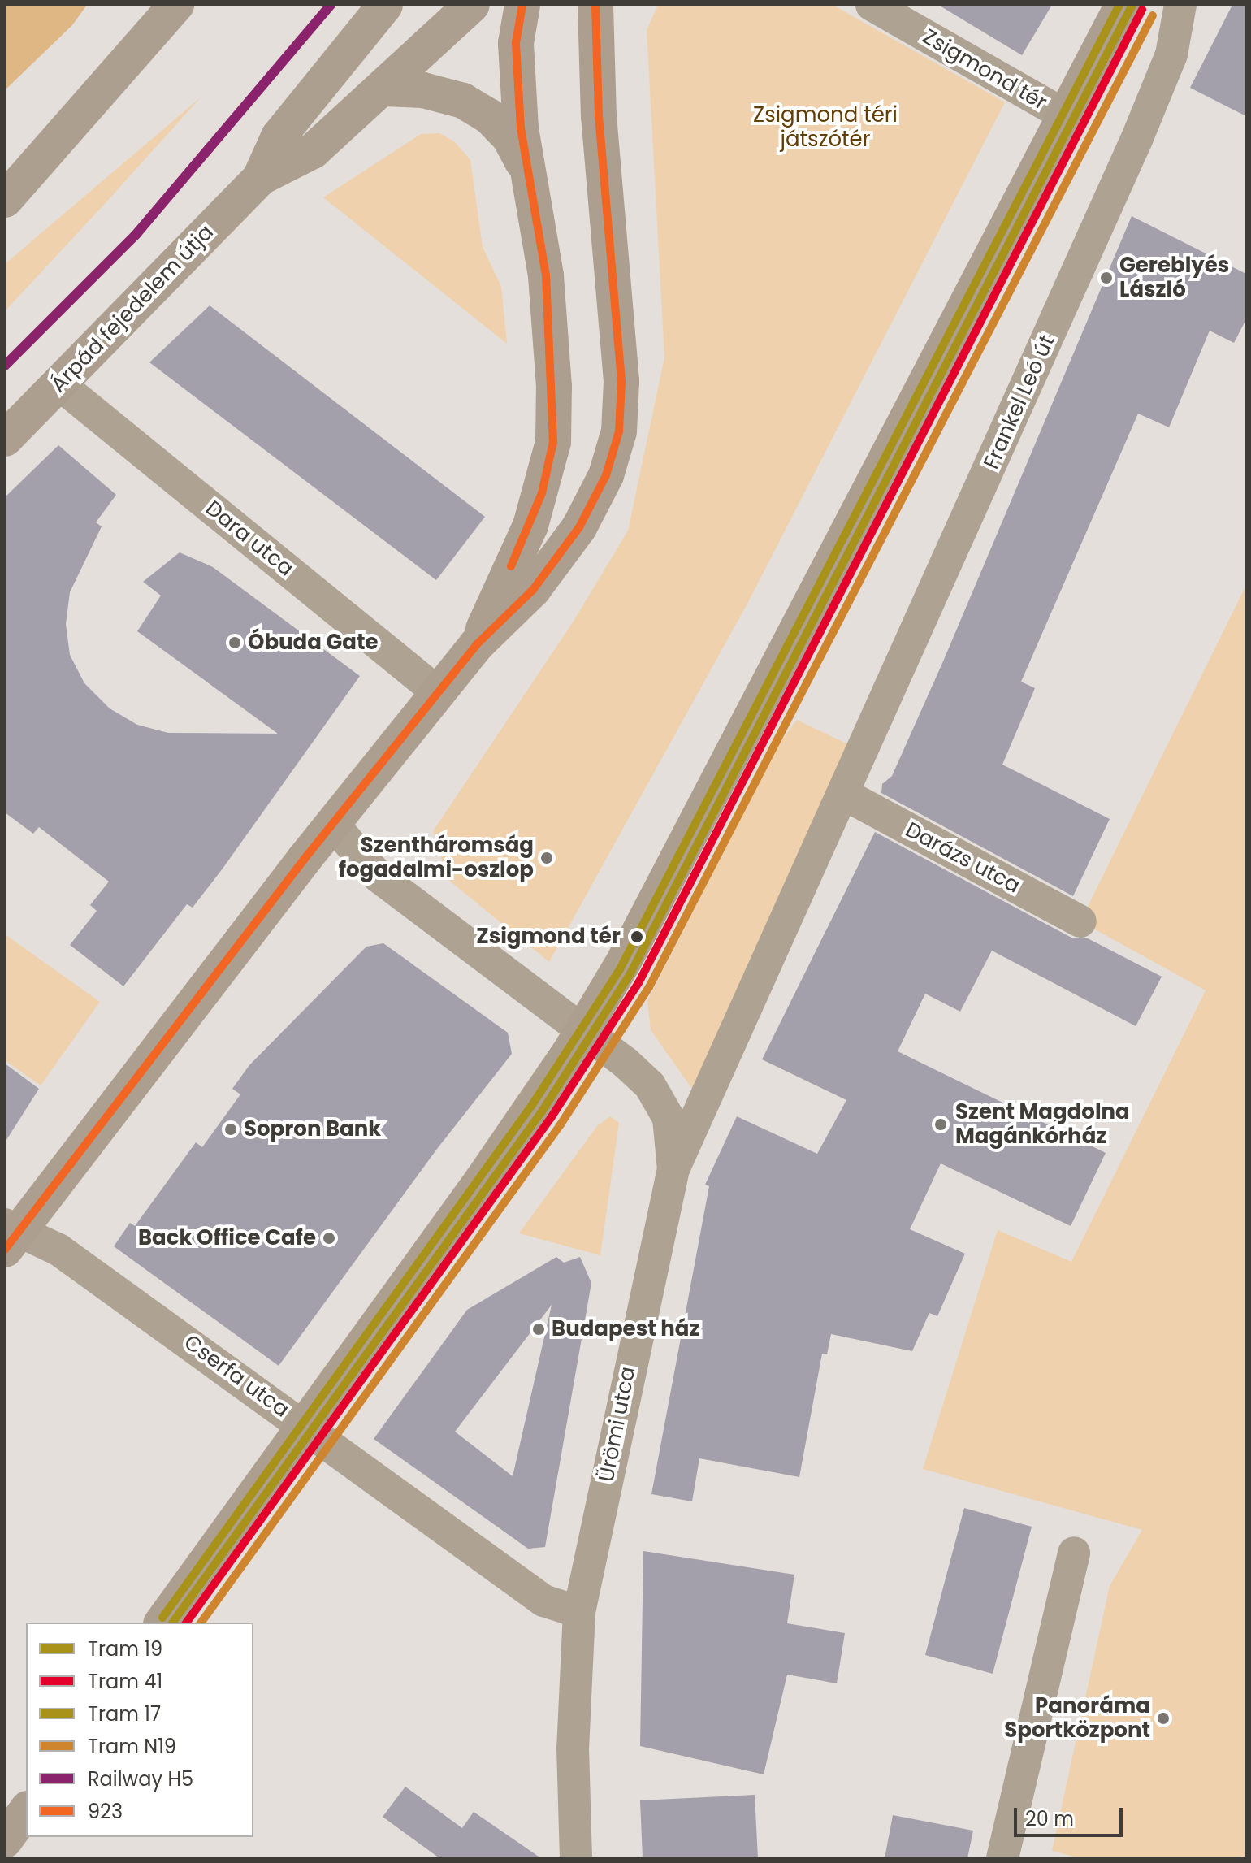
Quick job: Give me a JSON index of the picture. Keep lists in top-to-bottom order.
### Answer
{
  "streets": {
    "street": [
      "Zsigmond tér",
      "Árpád fejedelem útja",
      "Frankel Leó út",
      "Dara utca",
      "Darázs utca",
      "Cserfa utca",
      "Ürömi utca"
    ]
  },
  "crossings": [
    ["Zsigmond tér", "Cserfa utca"],
    ["Zsigmond tér", "Ürömi utca"],
    ["Árpád fejedelem útja", "Dara utca"],
    ["Frankel Leó út", "Darázs utca"],
    ["Cserfa utca", "Ürömi utca"]
  ],
  "parks": ["Zsigmond téri játszótér"],
  "places": [
    "Gereblyés László",
    "Óbuda Gate",
    "Szentháromság fogadalmi-oszlop",
    "Zsigmond tér",
    "Szent Magdolna Magánkórház",
    "Sopron Bank",
    "Back Office Cafe",
    "Budapest ház",
    "Panoráma Sportközpont"
  ],
  "lines": [
    "tram line 19",
    "tram line 17",
    "rail line H5",
    "transit line 923",
    "tram line 41",
    "tram line N19"
  ],
  "legend": [
    "Tram 19",
    "Tram 41",
    "Tram 17",
    "Tram N19",
    "Railway H5",
    "923"
  ],
  "scale_bar": "20 m"
}
